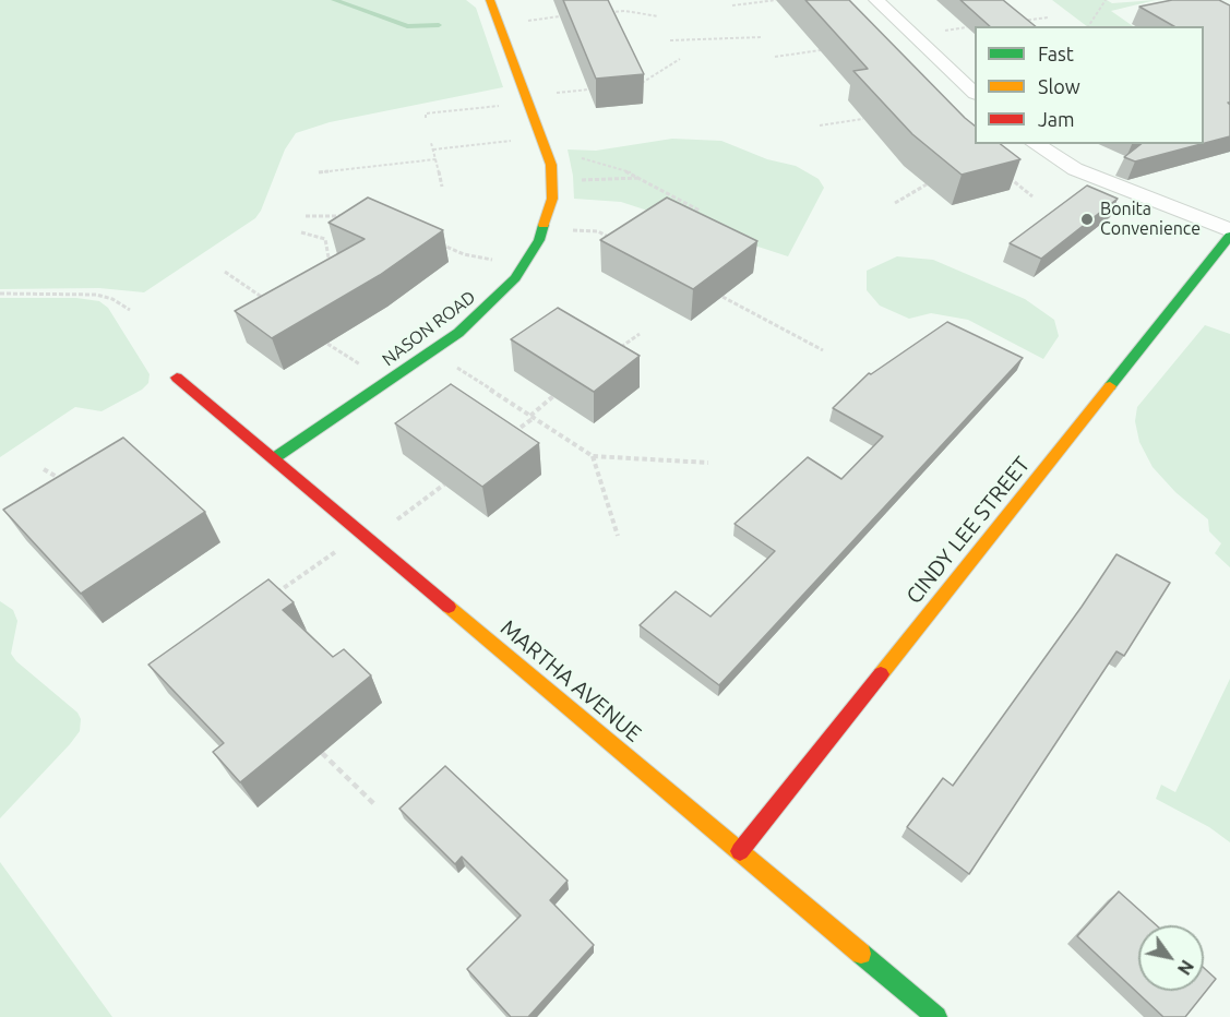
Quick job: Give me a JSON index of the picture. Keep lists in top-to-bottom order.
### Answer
{
  "streets": {
    "street": ["NASON ROAD", "CINDY LEE STREET", "MARTHA AVENUE"]
  },
  "crossings": [
    ["NASON ROAD", "MARTHA AVENUE"],
    ["CINDY LEE STREET", "MARTHA AVENUE"]
  ],
  "places": ["Bonita Convenience"],
  "legend": ["Fast", "Slow", "Jam"],
  "north": "bottom right"
}
